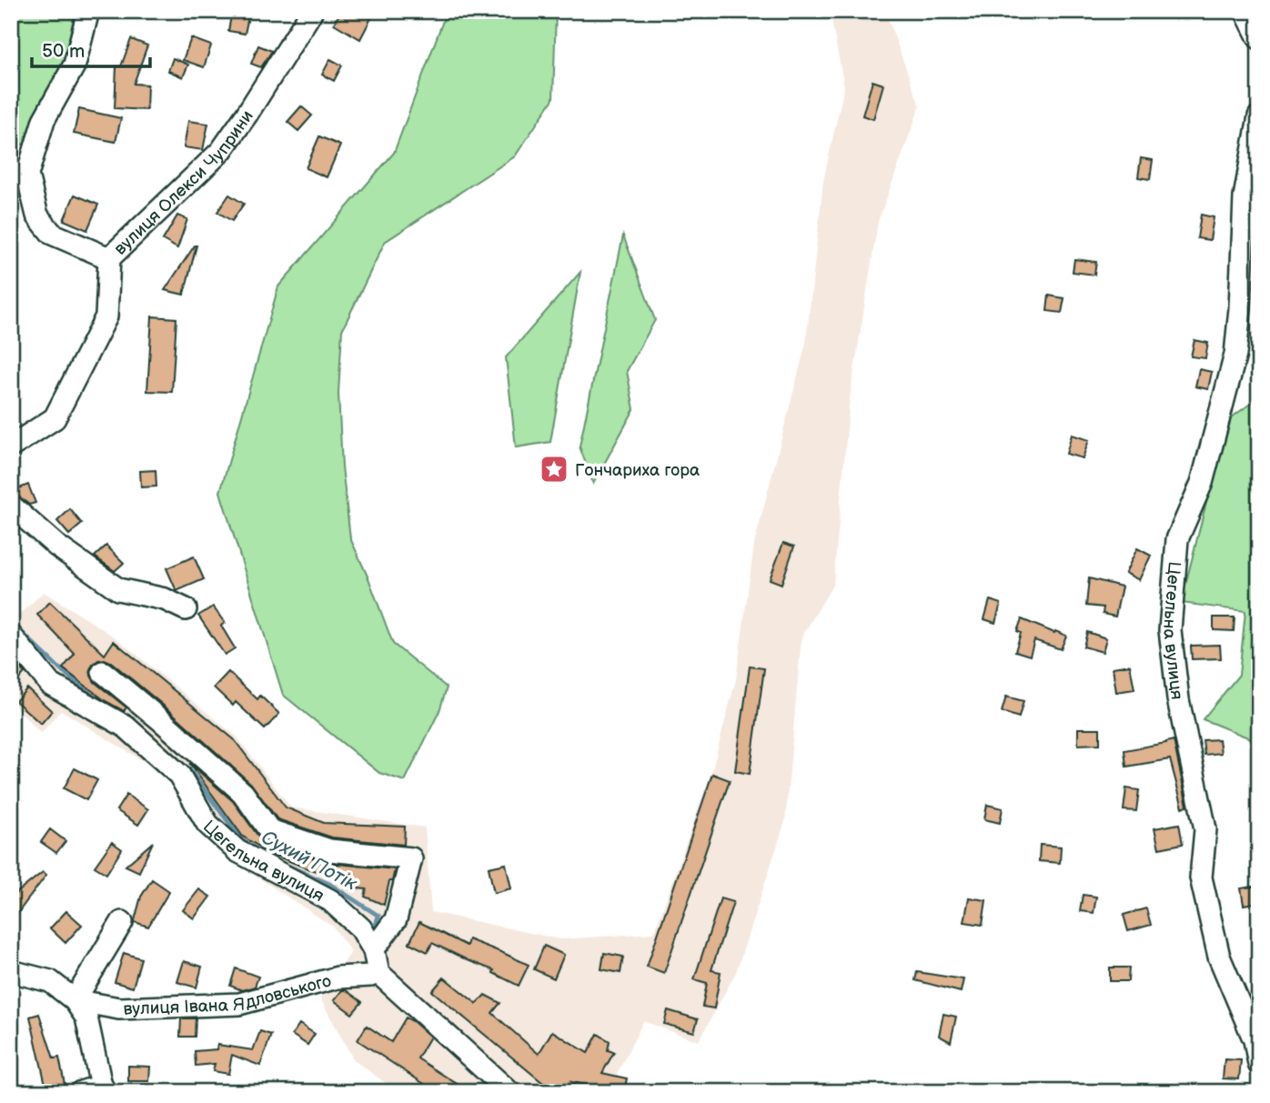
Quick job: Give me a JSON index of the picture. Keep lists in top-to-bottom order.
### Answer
{
  "streets": {
    "street": ["вулиця Олекси Чуприни", "Цегельна вулиця", "вулиця Івана Ядловського"]
  },
  "crossings": [
    ["Цегельна вулиця", "вулиця Івана Ядловського"]
  ],
  "water": ["Сухий Потік"],
  "places": {
    "place": ["Гончариха гора"]
  },
  "scale_bar": "50 m"
}
